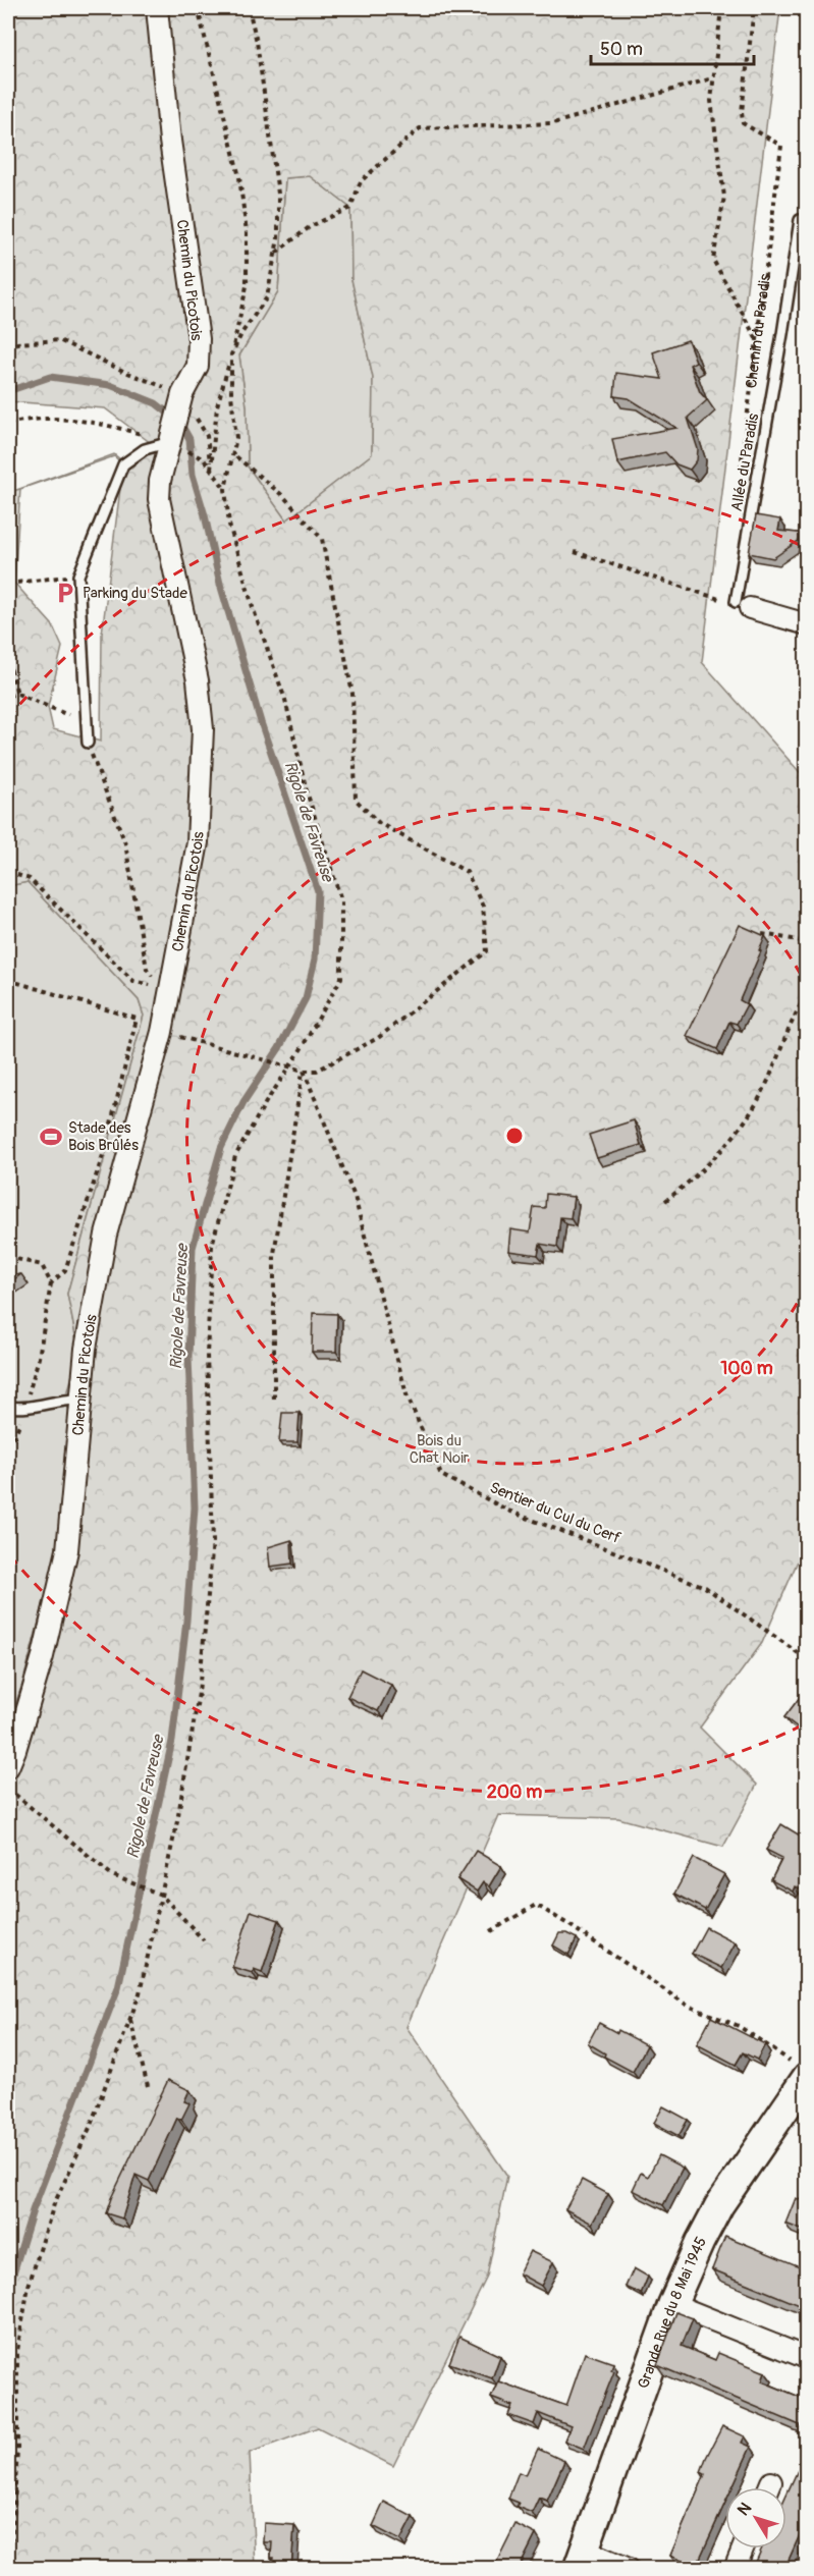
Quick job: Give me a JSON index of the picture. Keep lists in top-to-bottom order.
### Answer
{
  "streets": {
    "main road": ["Grande Rue du 8 Mai 1945"],
    "street": ["Chemin du Picotois"],
    "lane": ["Allée du Paradis"],
    "path": ["Chemin du Paradis", "Sentier du Cul du Cerf"]
  },
  "water": ["Rigole de Favreuse"],
  "parks": ["Bois du Chat Noir"],
  "places": {
    "parking": ["Parking du Stade"],
    "sports": ["Stade des Bois Brûlés"]
  },
  "scale_bar": "50 m",
  "north": "top left",
  "rings": ["100 m", "200 m"]
}
